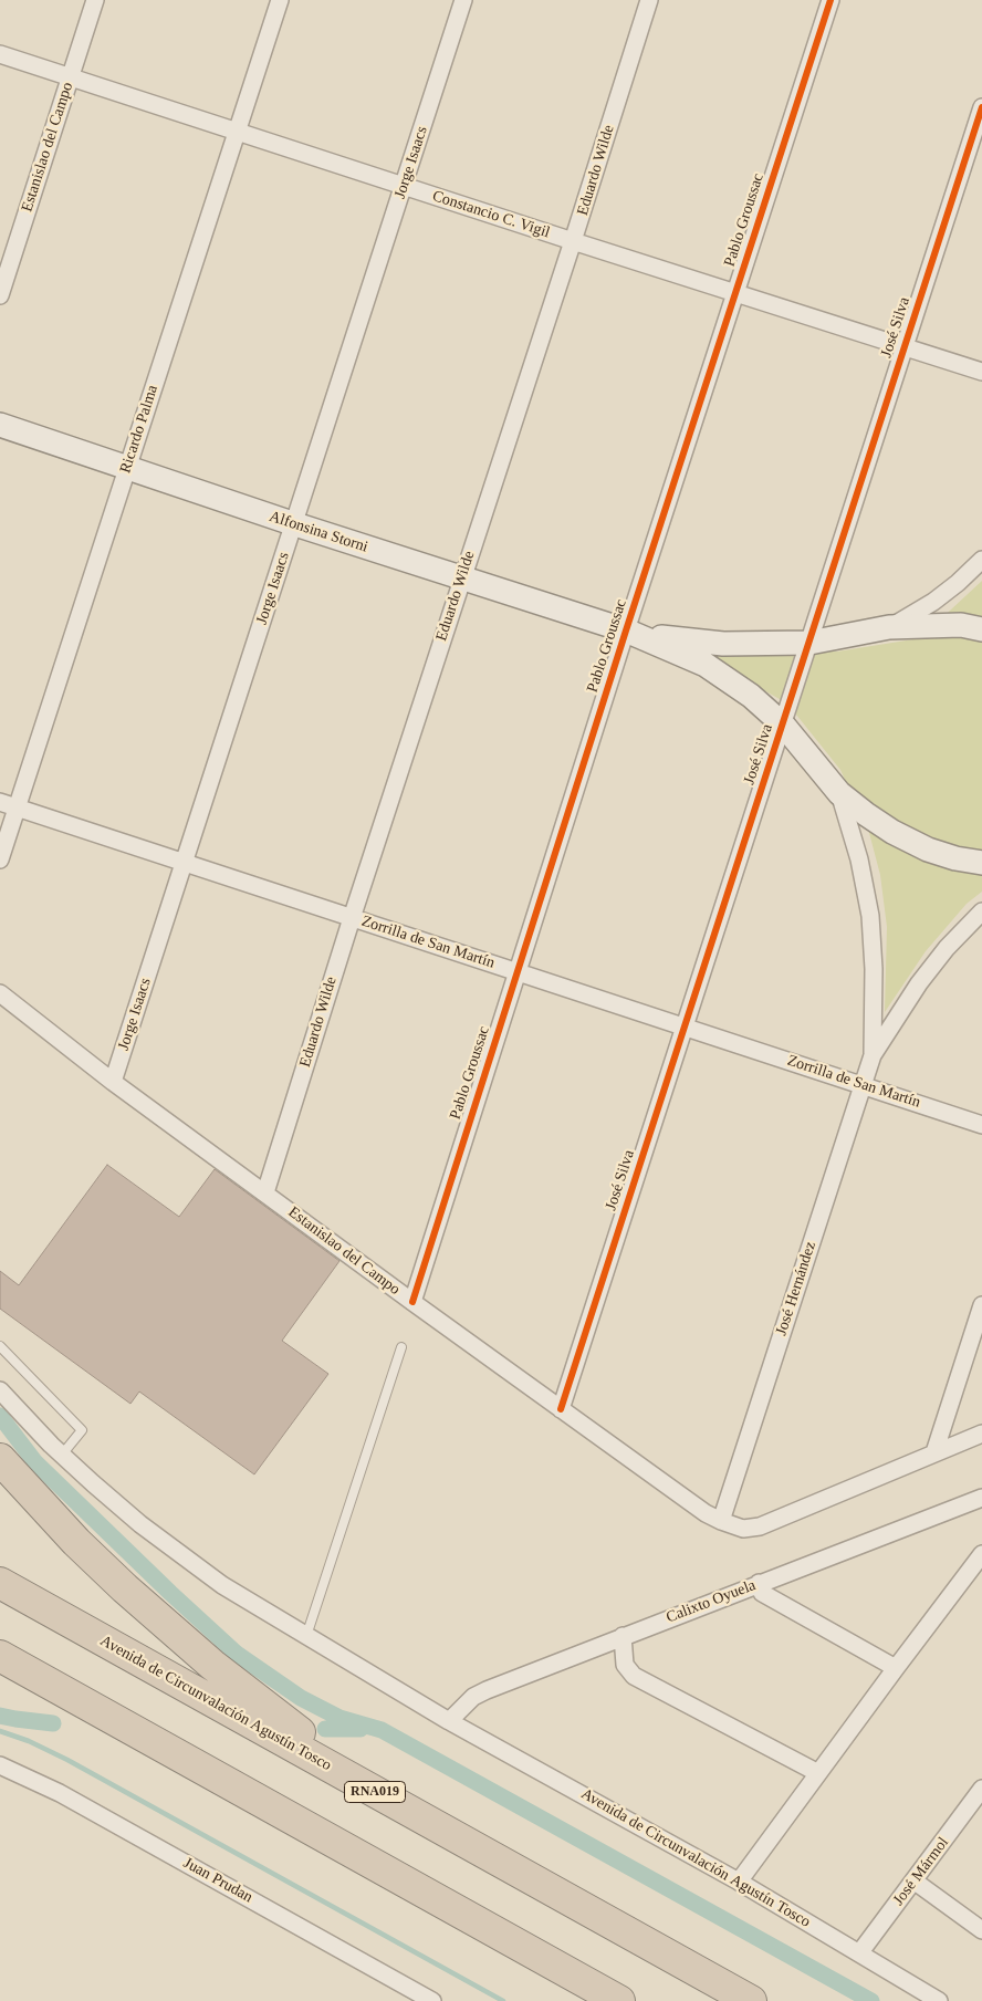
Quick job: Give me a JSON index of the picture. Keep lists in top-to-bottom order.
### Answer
{
  "streets": {
    "highway": ["Avenida de Circunvalación Agustín Tosco", "RNA019"],
    "street": [
      "Estanislao del Campo",
      "Jorge Isaacs",
      "Eduardo Wilde",
      "Constancio C. Vigil",
      "Pablo Groussac",
      "José Silva",
      "Ricardo Palma",
      "Alfonsina Storni",
      "Zorrilla de San Martín",
      "José Hernández",
      "Calixto Oyuela",
      "José Mármol",
      "Juan Prudan"
    ]
  },
  "crossings": [
    ["Estanislao del Campo", "Jorge Isaacs"],
    ["Estanislao del Campo", "Eduardo Wilde"],
    ["Estanislao del Campo", "Constancio C. Vigil"],
    ["Estanislao del Campo", "Pablo Groussac"],
    ["Estanislao del Campo", "José Silva"],
    ["Estanislao del Campo", "José Hernández"],
    ["Jorge Isaacs", "Constancio C. Vigil"],
    ["Jorge Isaacs", "Alfonsina Storni"],
    ["Jorge Isaacs", "Zorrilla de San Martín"],
    ["Eduardo Wilde", "Constancio C. Vigil"],
    ["Eduardo Wilde", "Alfonsina Storni"],
    ["Eduardo Wilde", "Zorrilla de San Martín"],
    ["Constancio C. Vigil", "Pablo Groussac"],
    ["Constancio C. Vigil", "José Silva"],
    ["Constancio C. Vigil", "Ricardo Palma"],
    ["Pablo Groussac", "Alfonsina Storni"],
    ["Pablo Groussac", "Zorrilla de San Martín"],
    ["José Silva", "Alfonsina Storni"],
    ["José Silva", "Zorrilla de San Martín"],
    ["Ricardo Palma", "Alfonsina Storni"],
    ["Ricardo Palma", "Zorrilla de San Martín"],
    ["Alfonsina Storni", "José Hernández"],
    ["Zorrilla de San Martín", "José Hernández"],
    ["Calixto Oyuela", "Avenida de Circunvalación Agustín Tosco"],
    ["Avenida de Circunvalación Agustín Tosco", "José Mármol"]
  ]
}
